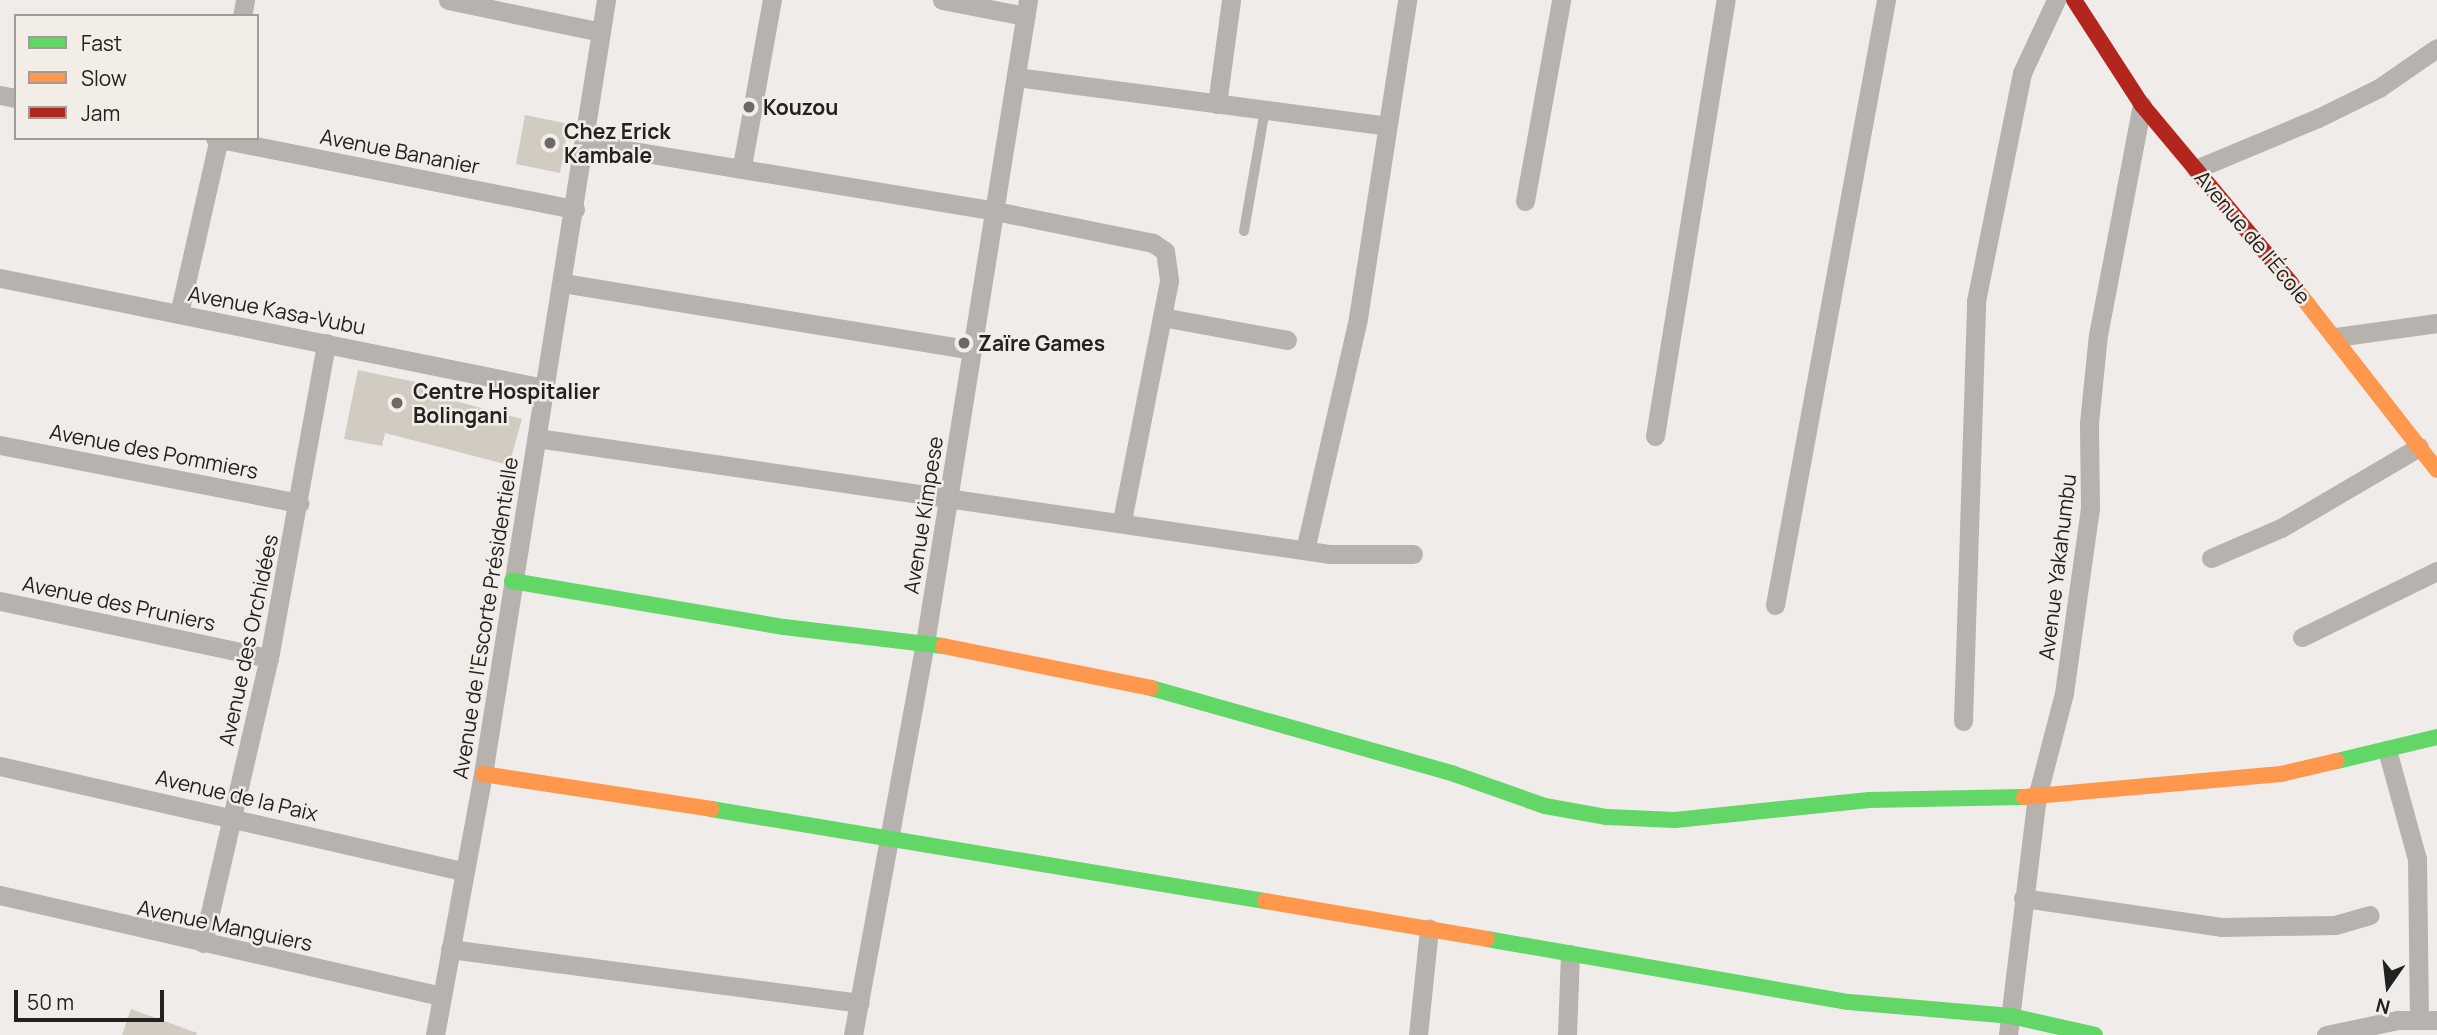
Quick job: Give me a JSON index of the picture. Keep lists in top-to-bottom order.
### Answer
{
  "streets": {
    "street": [
      "Avenue Bananier",
      "Avenue de l'École",
      "Avenue Kasa-Vubu",
      "Avenue des Pommiers",
      "Avenue Kimpese",
      "Avenue Yakahumbu",
      "Avenue des Pruniers",
      "Avenue de l'Escorte Présidentielle",
      "Avenue des Orchidées",
      "Avenue de la Paix",
      "Avenue Manguiers"
    ]
  },
  "crossings": [
    ["Avenue Bananier", "Avenue de l'Escorte Présidentielle"],
    ["Avenue de l'École", "Avenue Yakahumbu"],
    ["Avenue Kasa-Vubu", "Avenue de l'Escorte Présidentielle"],
    ["Avenue Kasa-Vubu", "Avenue des Orchidées"],
    ["Avenue des Pommiers", "Avenue des Orchidées"],
    ["Avenue des Pruniers", "Avenue des Orchidées"],
    ["Avenue de l'Escorte Présidentielle", "Avenue de la Paix"],
    ["Avenue de l'Escorte Présidentielle", "Avenue Manguiers"],
    ["Avenue des Orchidées", "Avenue de la Paix"],
    ["Avenue des Orchidées", "Avenue Manguiers"]
  ],
  "places": [
    "Kouzou",
    "Chez Erick Kambale",
    "Zaïre Games",
    "Centre Hospitalier Bolingani"
  ],
  "legend": ["Fast", "Slow", "Jam"],
  "scale_bar": "50 m",
  "north": "bottom"
}
